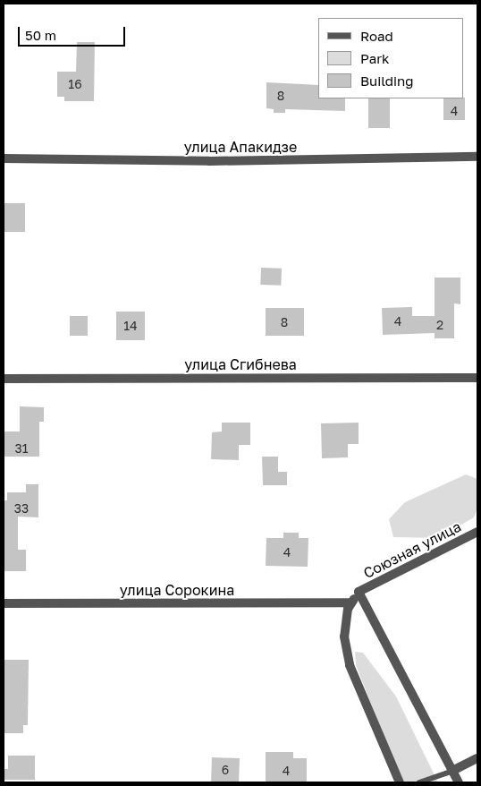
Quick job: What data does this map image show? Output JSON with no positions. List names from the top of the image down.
{
  "streets": {
    "street": [
      "улица Апакидзе",
      "улица Сгибнева",
      "Союзная улица",
      "улица Сорокина"
    ]
  },
  "house_numbers": [
    "16",
    "8",
    "4",
    "4",
    "8",
    "2",
    "14",
    "31",
    "33",
    "4",
    "6",
    "4"
  ],
  "legend": ["Road", "Park", "Building"],
  "scale_bar": "50 m"
}
